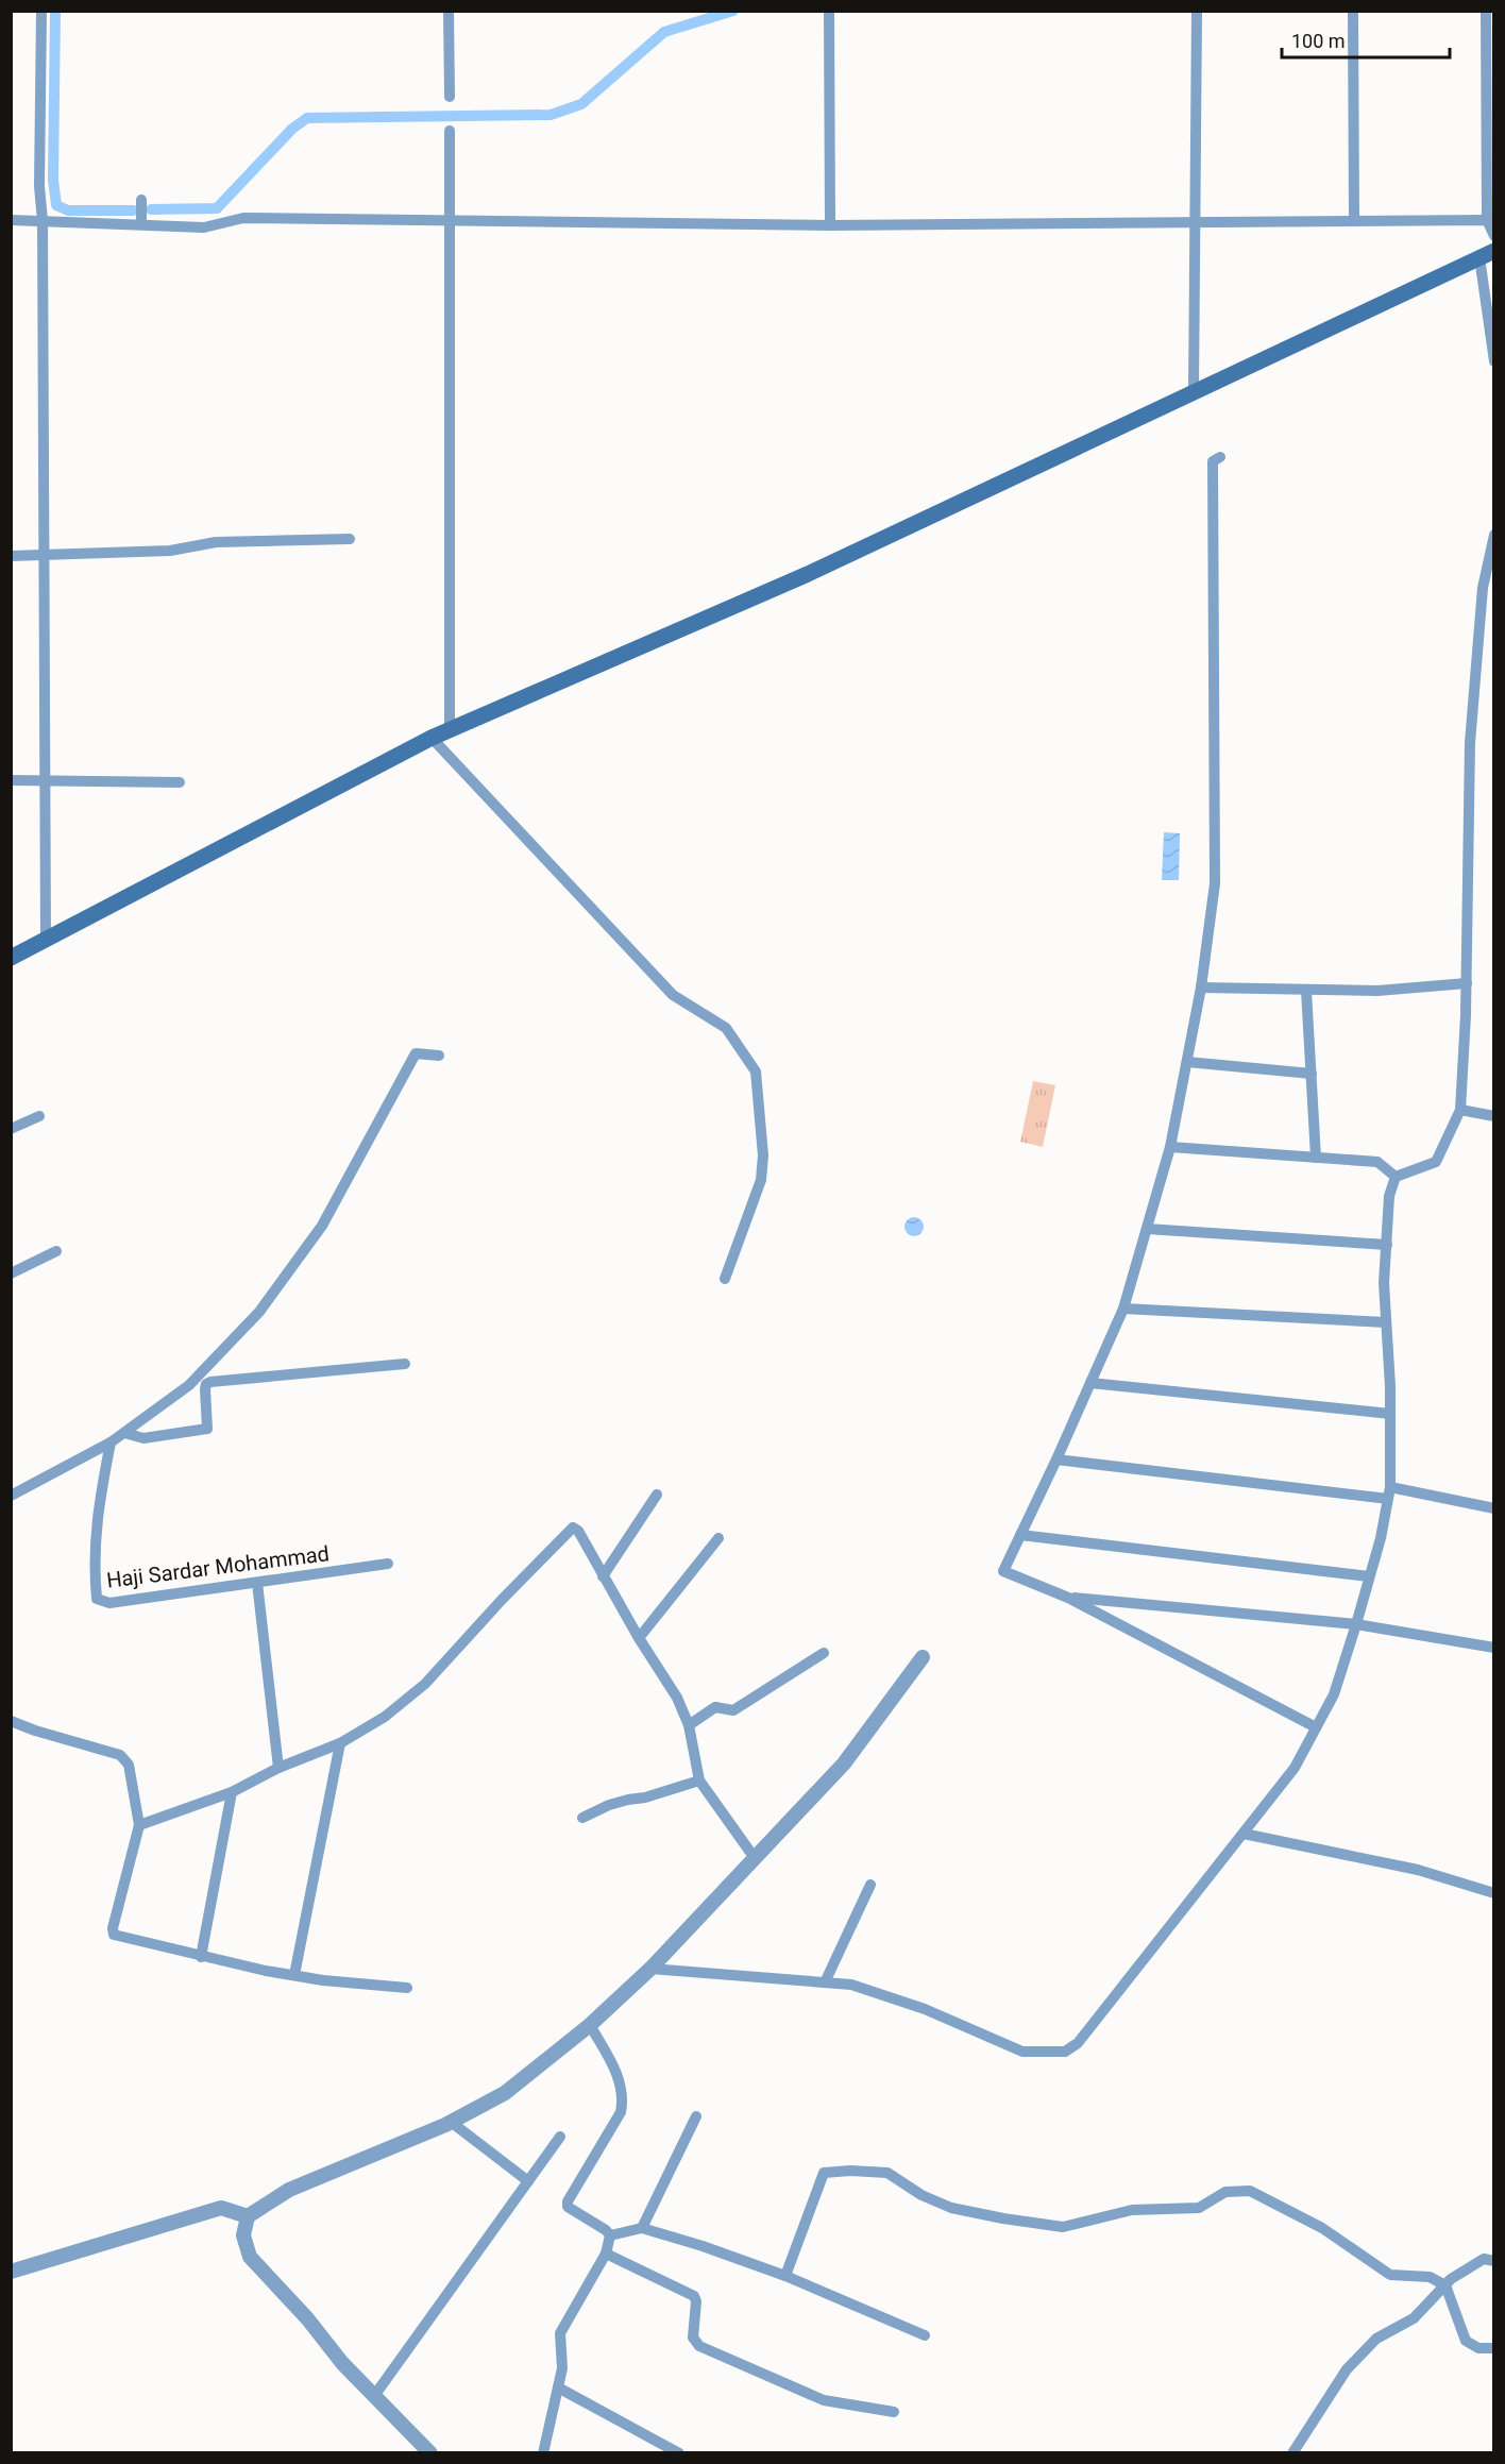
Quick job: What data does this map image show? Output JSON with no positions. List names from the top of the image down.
{
  "streets": {
    "street": ["Haji Sardar Mohammad"]
  },
  "scale_bar": "100 m"
}
